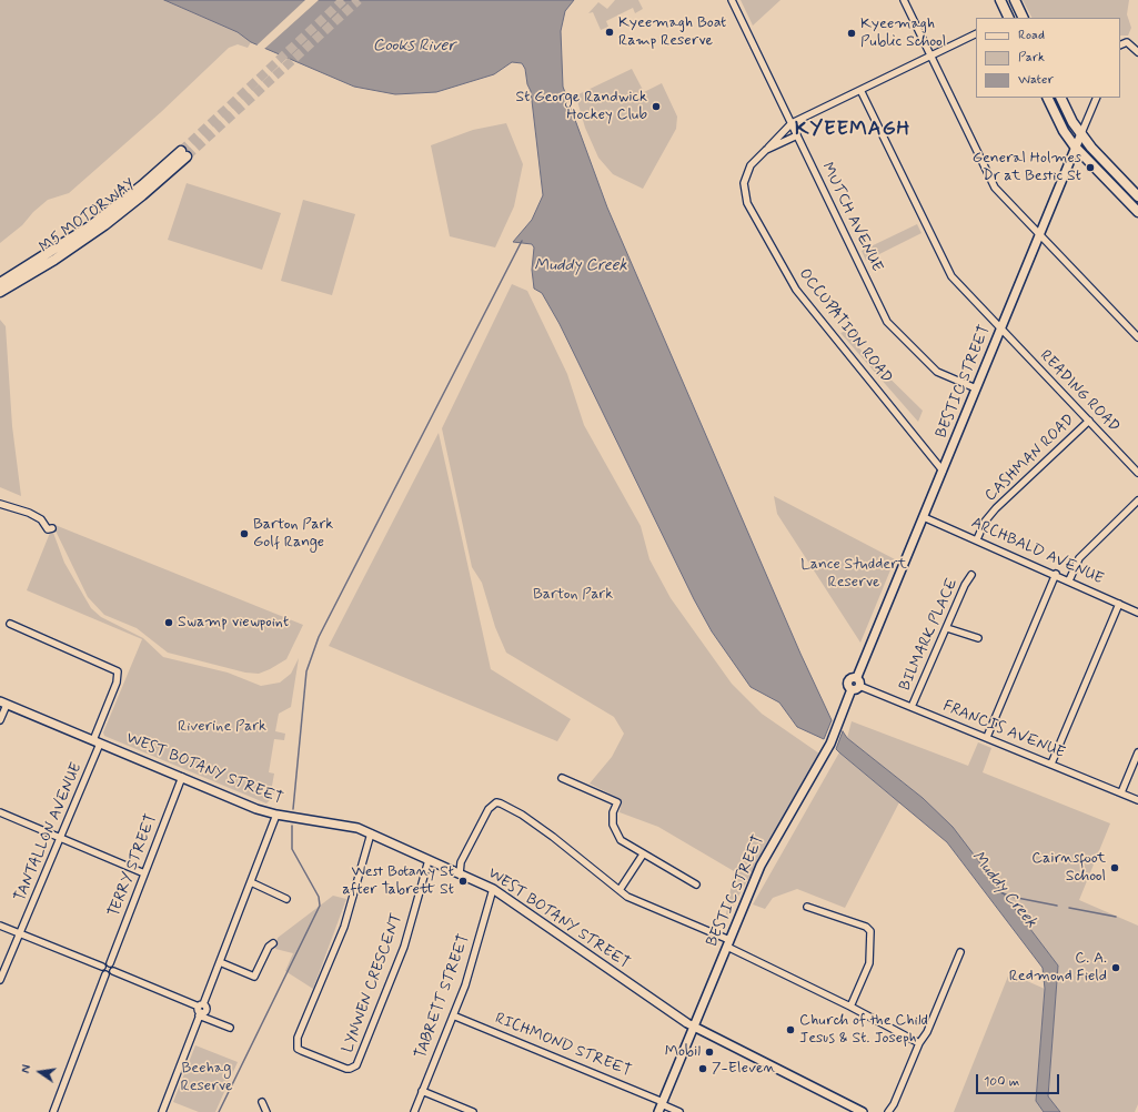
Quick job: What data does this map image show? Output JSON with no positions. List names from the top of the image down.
{
  "streets": {
    "highway": ["M5 MOTORWAY"],
    "main road": ["BESTIC STREET", "WEST BOTANY STREET"],
    "street": [
      "MUTCH AVENUE",
      "OCCUPATION ROAD",
      "READING ROAD",
      "CASHMAN ROAD",
      "ARCHBALD AVENUE",
      "BILMARK PLACE",
      "FRANCIS AVENUE",
      "TANTALLON AVENUE",
      "TERRY STREET",
      "LYNWEN CRESCENT",
      "TABRETT STREET",
      "RICHMOND STREET"
    ]
  },
  "crossings": [
    ["MUTCH AVENUE", "OCCUPATION ROAD"],
    ["MUTCH AVENUE", "BESTIC STREET"],
    ["OCCUPATION ROAD", "BESTIC STREET"],
    ["BESTIC STREET", "READING ROAD"],
    ["BESTIC STREET", "ARCHBALD AVENUE"],
    ["BESTIC STREET", "FRANCIS AVENUE"],
    ["BESTIC STREET", "WEST BOTANY STREET"],
    ["BESTIC STREET", "RICHMOND STREET"],
    ["READING ROAD", "CASHMAN ROAD"],
    ["CASHMAN ROAD", "ARCHBALD AVENUE"],
    ["BILMARK PLACE", "FRANCIS AVENUE"],
    ["WEST BOTANY STREET", "TANTALLON AVENUE"],
    ["WEST BOTANY STREET", "TERRY STREET"],
    ["WEST BOTANY STREET", "LYNWEN CRESCENT"],
    ["WEST BOTANY STREET", "TABRETT STREET"],
    ["TABRETT STREET", "RICHMOND STREET"]
  ],
  "districts": ["KYEEMAGH"],
  "water": ["Cooks River", "Muddy Creek"],
  "parks": [
    "Lance Studdert Reserve",
    "Barton Park",
    "Riverine Park",
    "Beehag Reserve"
  ],
  "places": [
    "Kyeemagh Boat Ramp Reserve",
    "Kyeemagh Public School",
    "St George Randwick Hockey Club",
    "General Holmes Dr at Bestic St",
    "Barton Park Golf Range",
    "Swamp viewpoint",
    "Cairnsfoot School",
    "West Botany St after Tabrett St",
    "C. A. Redmond Field",
    "Church of the Child Jesus & St. Joseph",
    "Mobil",
    "7-Eleven"
  ],
  "legend": ["Road", "Park", "Water"],
  "scale_bar": "100 m",
  "north": "left"
}
